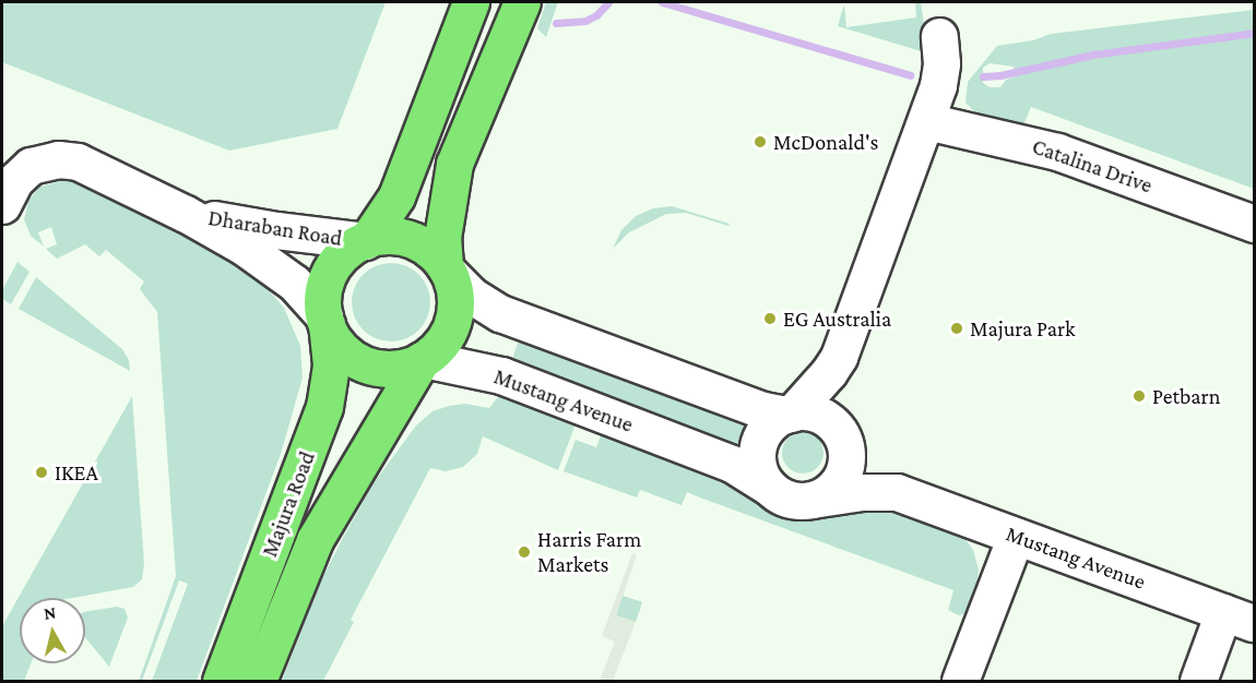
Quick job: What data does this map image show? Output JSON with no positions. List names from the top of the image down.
{
  "streets": {
    "main road": ["Majura Road"],
    "street": ["Catalina Drive", "Dharaban Road", "Mustang Avenue"]
  },
  "crossings": [
    ["Dharaban Road", "Mustang Avenue"],
    ["Dharaban Road", "Majura Road"],
    ["Mustang Avenue", "Majura Road"]
  ],
  "places": [
    "McDonald's",
    "EG Australia",
    "Majura Park",
    "Petbarn",
    "IKEA",
    "Harris Farm Markets"
  ],
  "north": "top"
}
